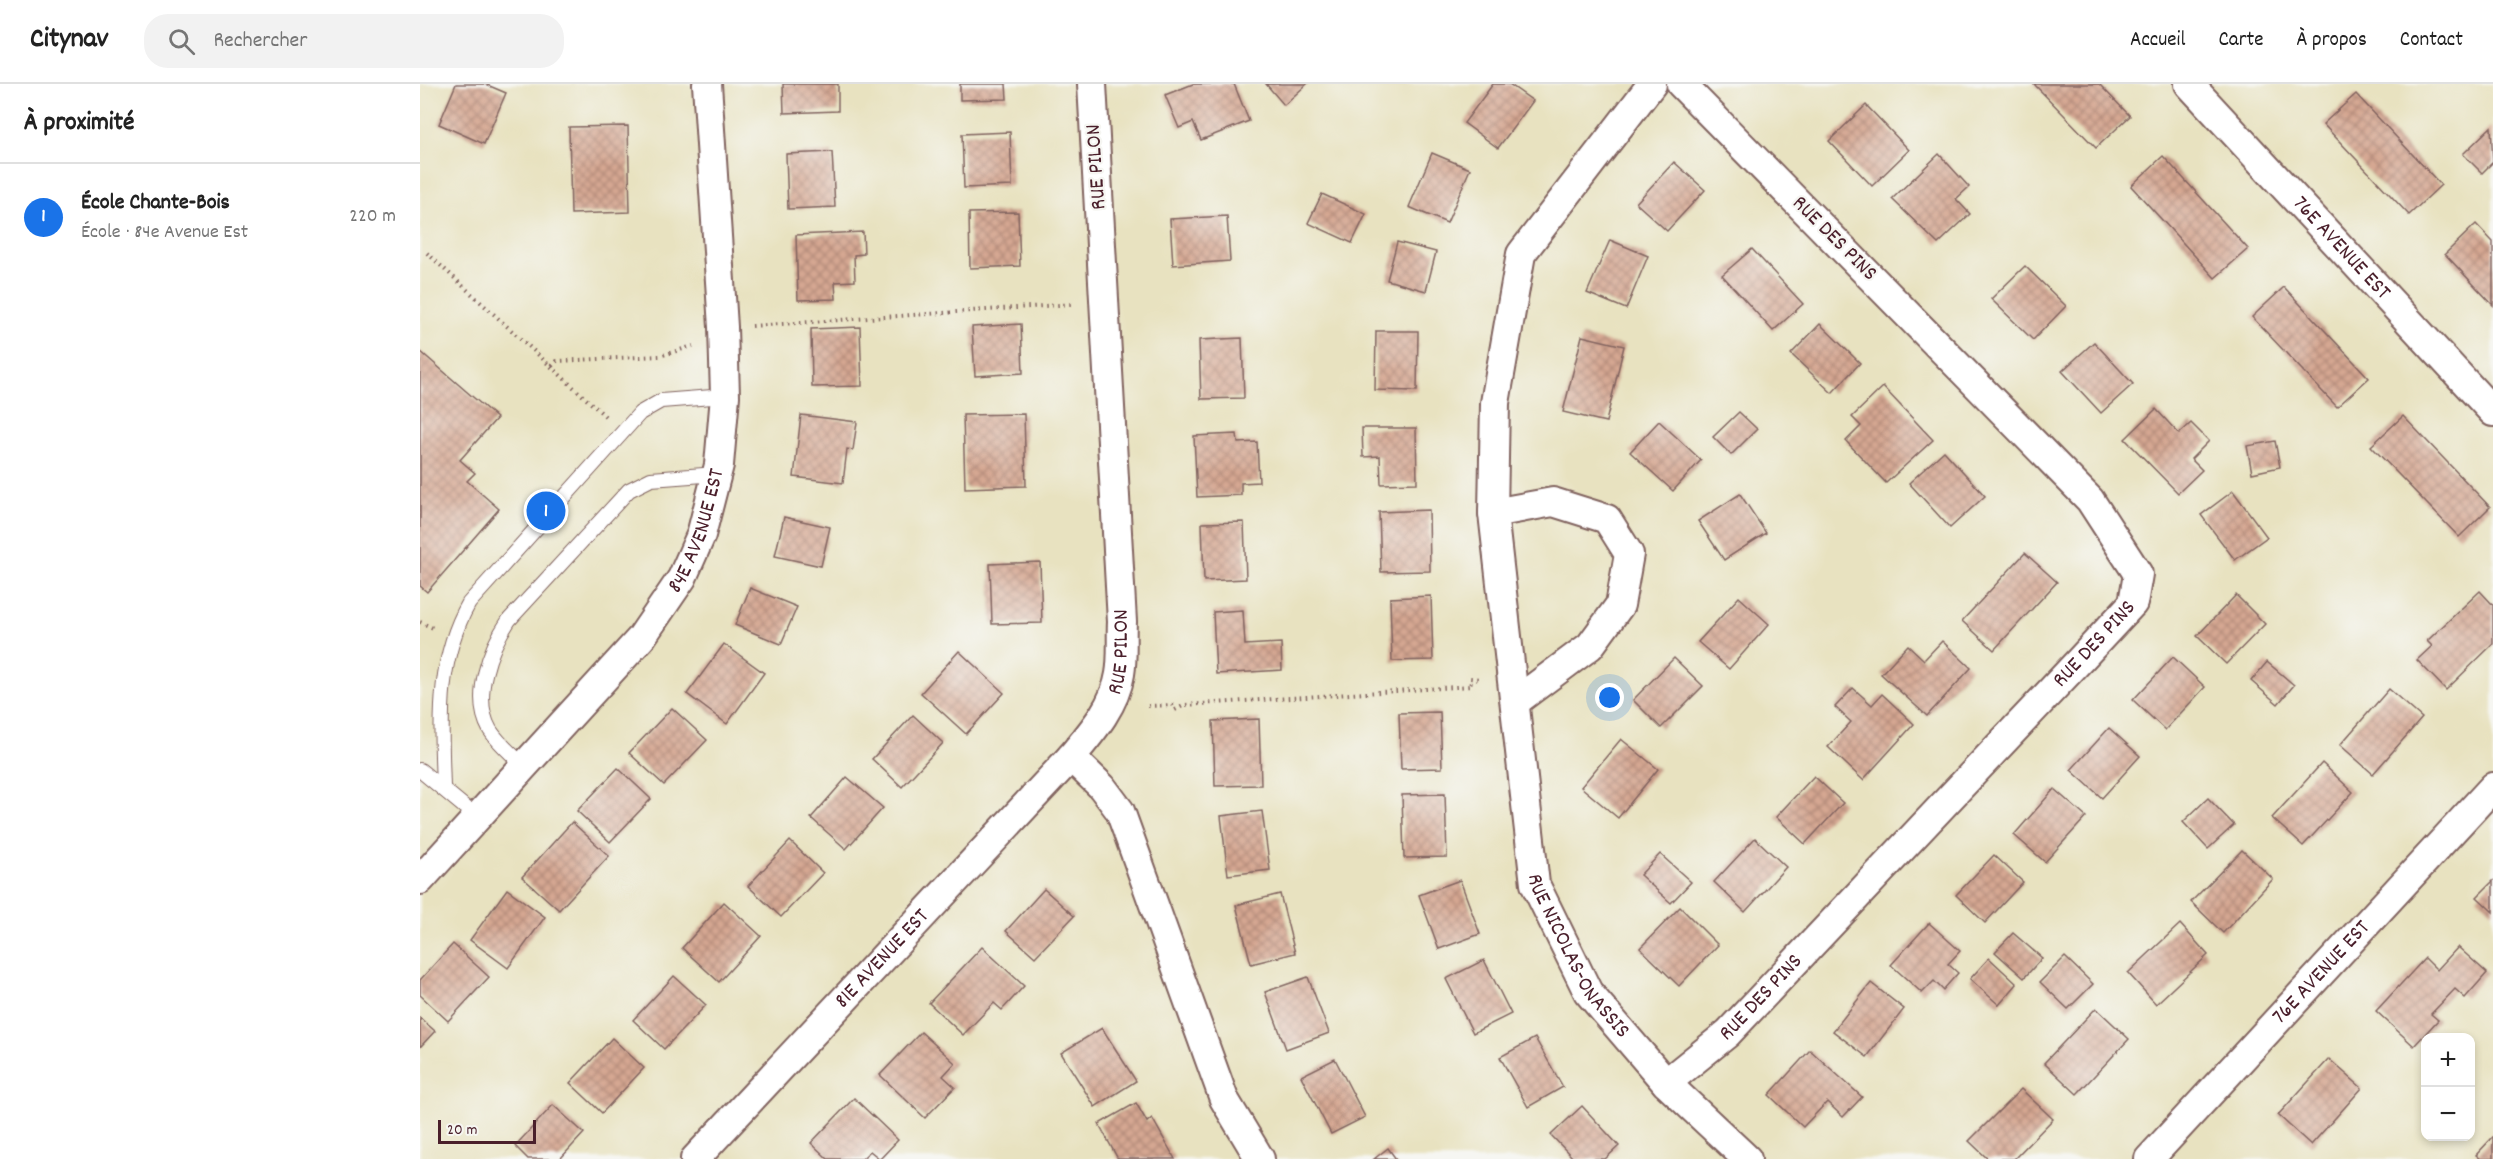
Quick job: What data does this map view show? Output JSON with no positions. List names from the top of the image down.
{
  "streets": {
    "street": [
      "RUE PILON",
      "RUE DES PINS",
      "76E AVENUE EST",
      "84E AVENUE EST",
      "RUE NICOLAS-ONASSIS",
      "81E AVENUE EST"
    ]
  },
  "crossings": [
    ["RUE PILON", "81E AVENUE EST"],
    ["RUE DES PINS", "RUE NICOLAS-ONASSIS"]
  ],
  "scale_bar": "20 m",
  "page": {
    "header": "Citynav",
    "search": "Rechercher",
    "nav": [
      "Accueil",
      "Carte",
      "À propos",
      "Contact"
    ],
    "heading": "À proximité",
    "list": [
      {
        "mark": "1",
        "name": "École Chante-Bois",
        "note": "École · 84e Avenue Est",
        "value": "220 m"
      }
    ],
    "pins": "1",
    "map_buttons": ["+", "−"],
    "scale": "20 m"
  }
}
